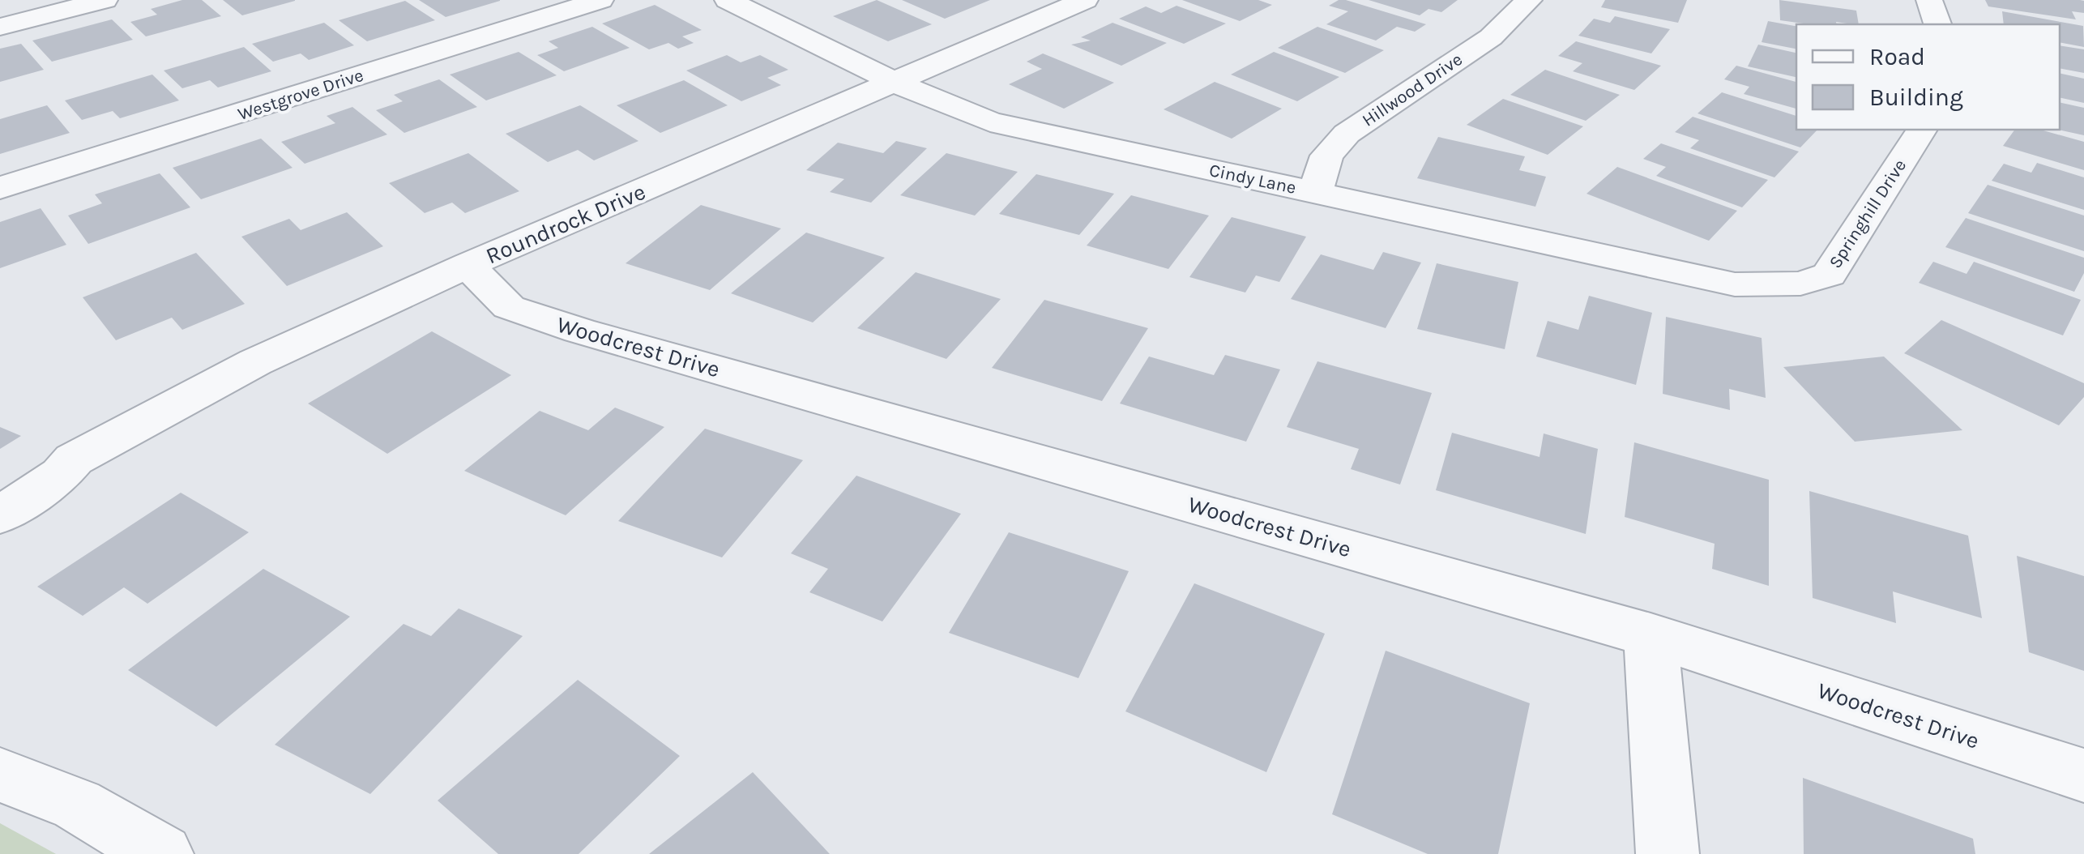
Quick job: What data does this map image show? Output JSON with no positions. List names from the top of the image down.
{
  "streets": {
    "street": [
      "Hillwood Drive",
      "Westgrove Drive",
      "Cindy Lane",
      "Springhill Drive",
      "Roundrock Drive",
      "Woodcrest Drive"
    ]
  },
  "crossings": [
    ["Hillwood Drive", "Cindy Lane"],
    ["Cindy Lane", "Springhill Drive"],
    ["Cindy Lane", "Roundrock Drive"],
    ["Roundrock Drive", "Woodcrest Drive"]
  ],
  "legend": ["Road", "Building"]
}
